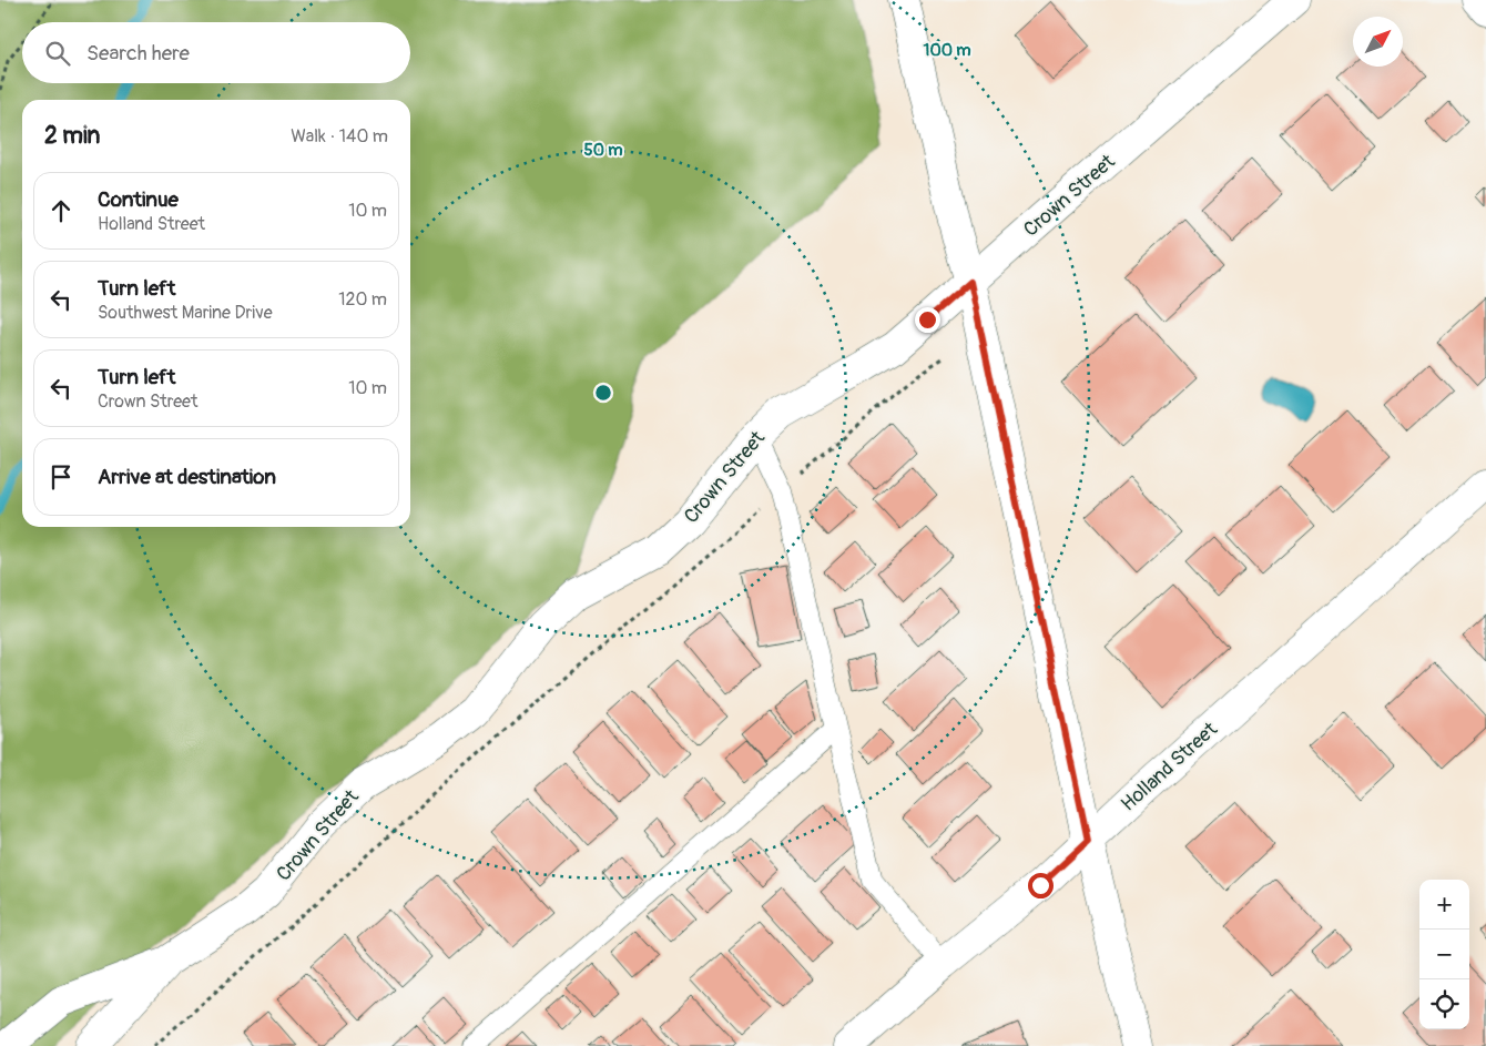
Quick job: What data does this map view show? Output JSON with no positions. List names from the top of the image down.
{
  "streets": {
    "street": ["Crown Street", "Holland Street"]
  },
  "north": "top right",
  "page": {
    "search": "Search here",
    "heading": ["2 min", "Walk · 140 m"],
    "list": [
      ["Continue", "Holland Street", "10 m"],
      ["Turn left", "Southwest Marine Drive", "120 m"],
      ["Turn left", "Crown Street", "10 m"],
      "Arrive at destination"
    ],
    "map_buttons": ["+", "−"]
  },
  "rings": ["100 m", "50 m"]
}
